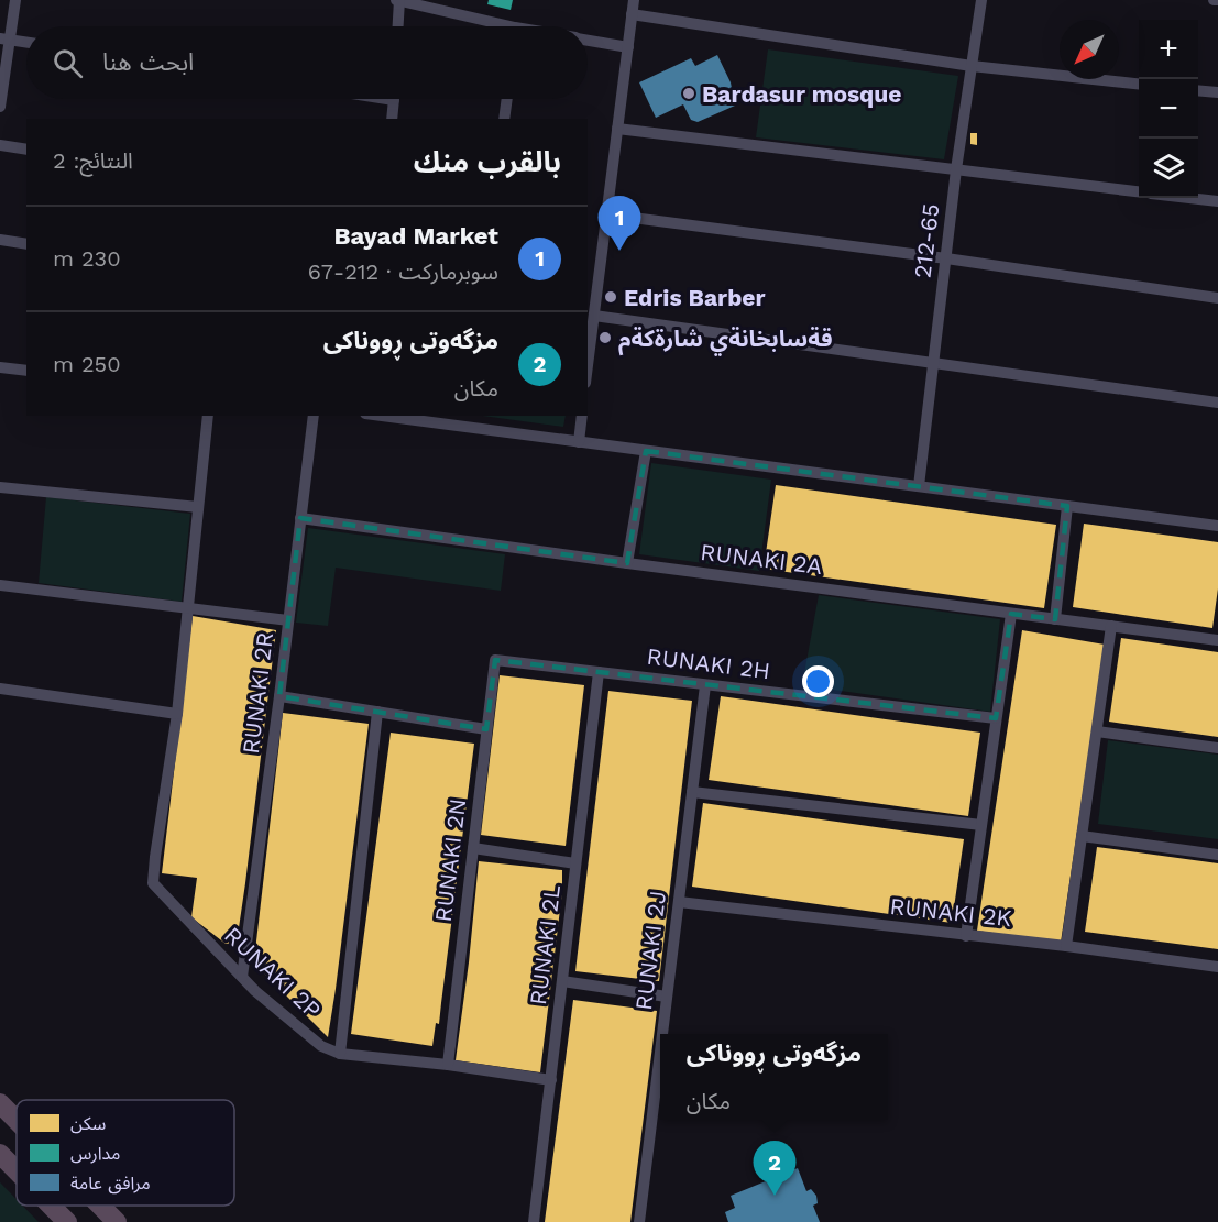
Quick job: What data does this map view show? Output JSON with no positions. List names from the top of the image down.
{
  "streets": {
    "street": [
      "212-65",
      "RUNAKI 2A",
      "RUNAKI 2H",
      "RUNAKI 2R",
      "RUNAKI 2N",
      "RUNAKI 2K",
      "RUNAKI 2L",
      "RUNAKI 2J",
      "RUNAKI 2P"
    ]
  },
  "crossings": [
    ["RUNAKI 2A", "RUNAKI 2R"],
    ["RUNAKI 2H", "RUNAKI 2N"],
    ["RUNAKI 2H", "RUNAKI 2L"],
    ["RUNAKI 2H", "RUNAKI 2J"],
    ["RUNAKI 2R", "RUNAKI 2P"],
    ["RUNAKI 2N", "RUNAKI 2P"],
    ["RUNAKI 2K", "RUNAKI 2J"],
    ["RUNAKI 2L", "RUNAKI 2P"]
  ],
  "places": ["Bardasur mosque", "Edris Barber", "قةسابخانةي شارةكةم"],
  "legend": ["سكن", "مدارس", "مرافق عامة"],
  "north": "bottom left",
  "page": {
    "map_buttons": ["+", "−"],
    "search": "ابحث هنا",
    "heading": ["بالقرب منك", "النتائج: 2"],
    "pins": ["1", "2"],
    "list": [
      {
        "mark": "1",
        "name": "Bayad Market",
        "note": "سوبرماركت · 212-67",
        "value": "230 m"
      },
      {
        "mark": "2",
        "name": "مزگەوتی ڕووناکی",
        "note": "مكان",
        "value": "250 m"
      }
    ],
    "popup": ["مزگەوتی ڕووناکی", "مكان"]
  }
}
